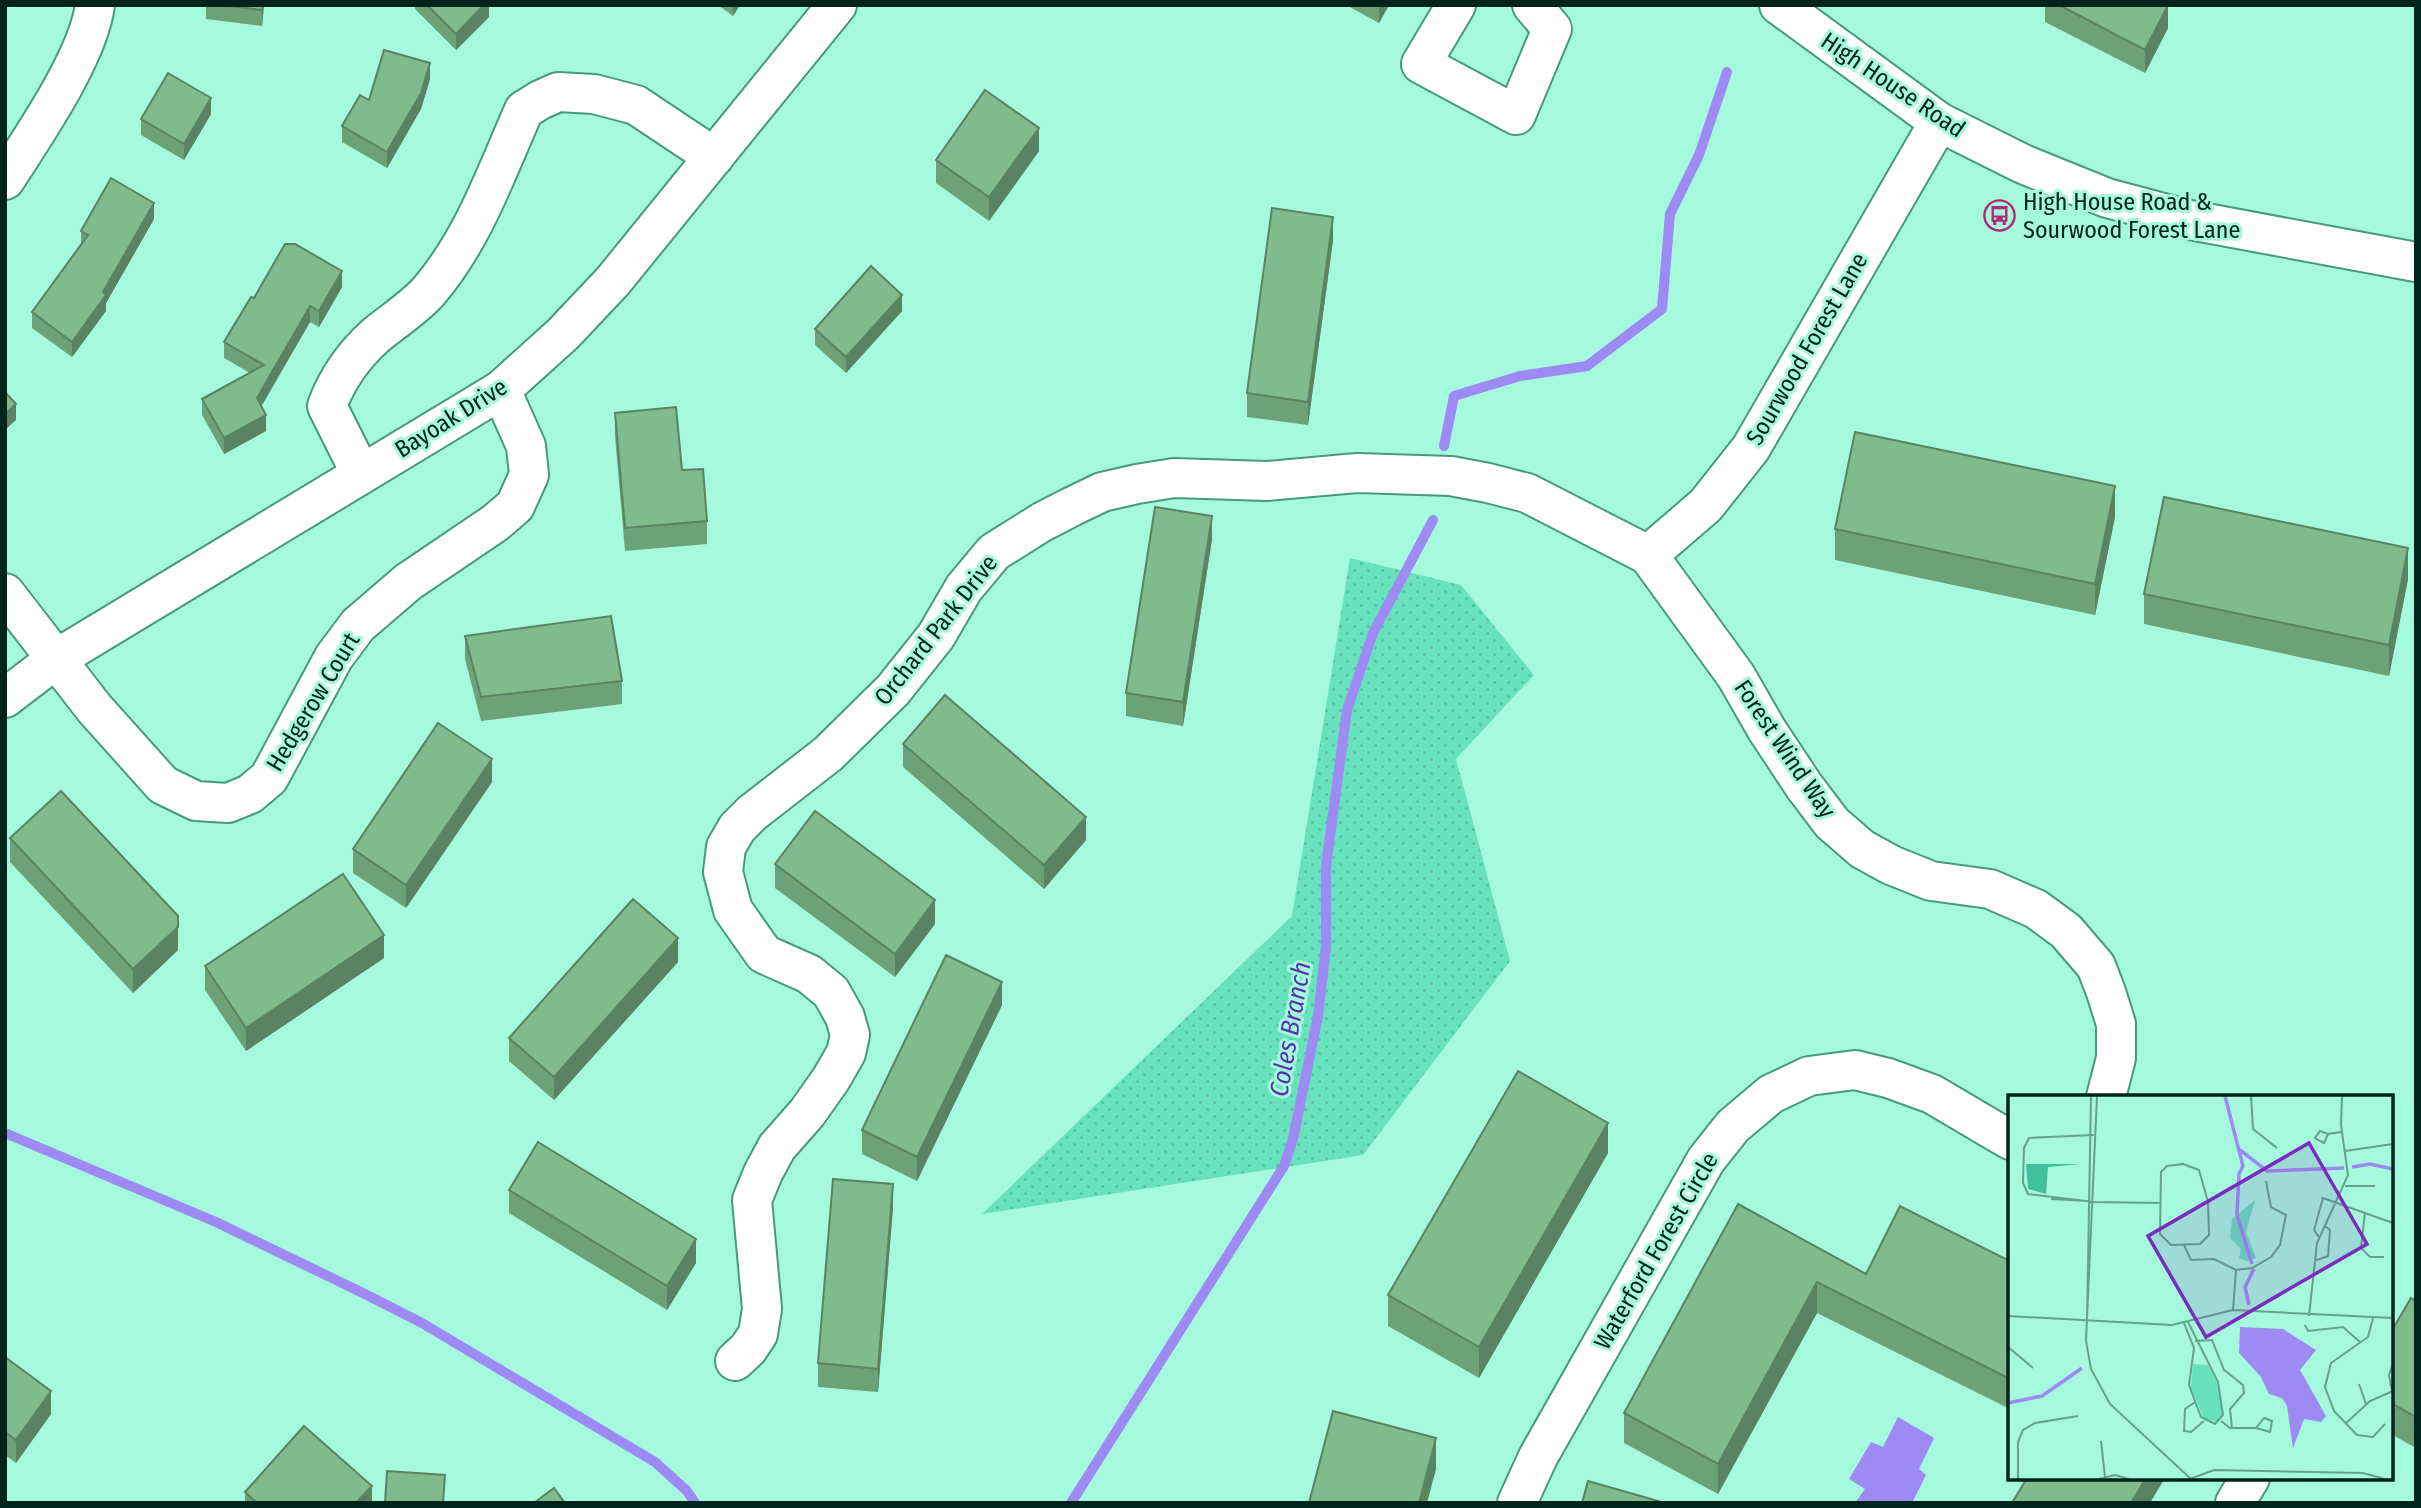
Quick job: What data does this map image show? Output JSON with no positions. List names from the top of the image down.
{
  "streets": {
    "street": [
      "High House Road",
      "Sourwood Forest Lane",
      "Bayoak Drive",
      "Orchard Park Drive",
      "Hedgerow Court",
      "Forest Wind Way",
      "Waterford Forest Circle"
    ]
  },
  "crossings": [
    ["High House Road", "Sourwood Forest Lane"],
    ["Sourwood Forest Lane", "Orchard Park Drive"],
    ["Sourwood Forest Lane", "Forest Wind Way"],
    ["Bayoak Drive", "Hedgerow Court"],
    ["Orchard Park Drive", "Forest Wind Way"]
  ],
  "water": ["Coles Branch"],
  "places": {
    "bus stop": ["High House Road & Sourwood Forest Lane"]
  }
}
